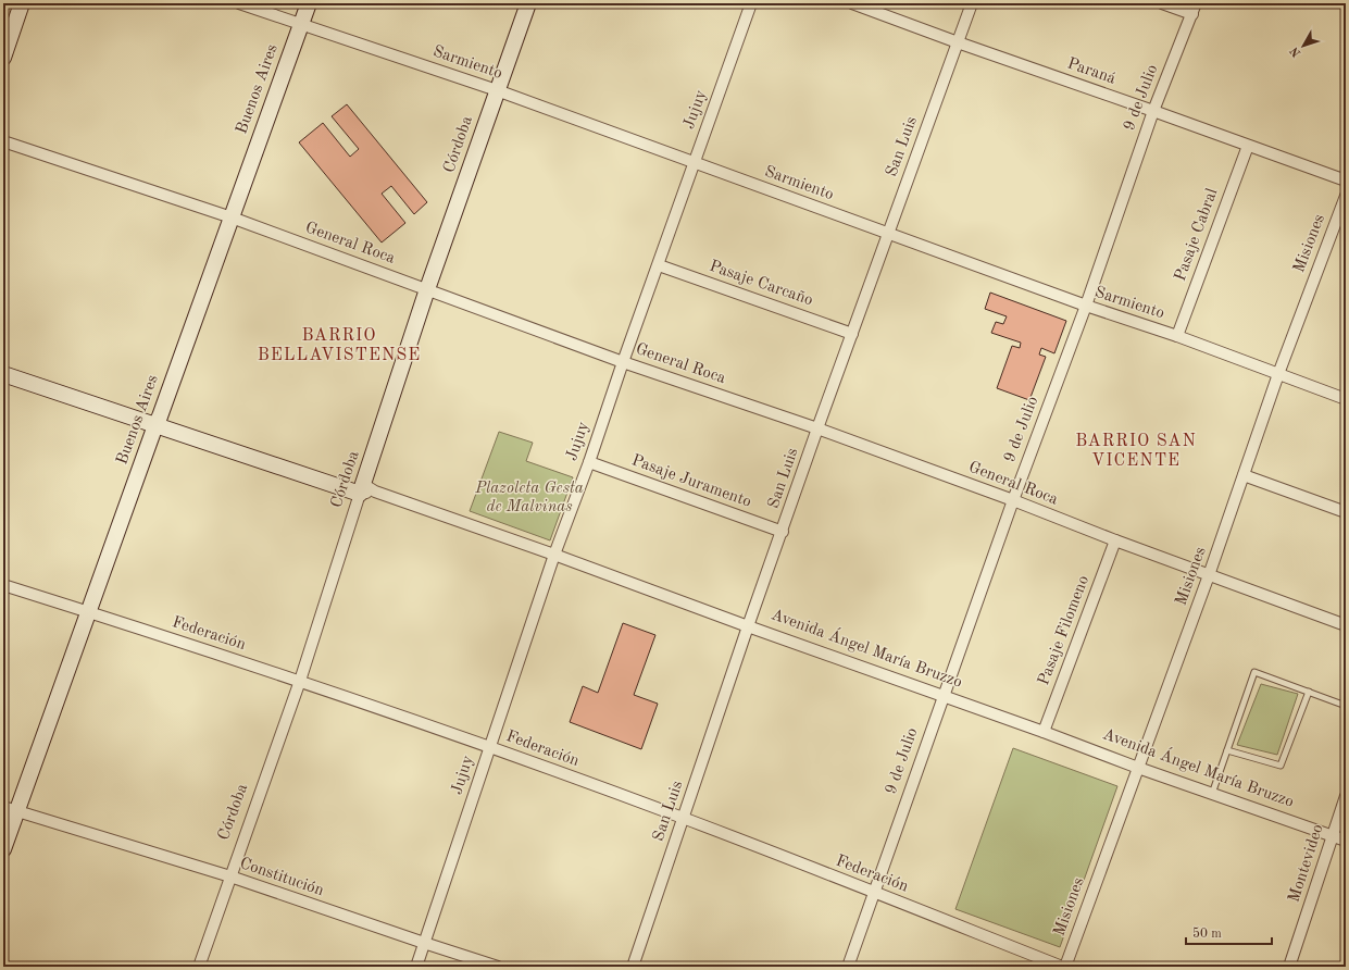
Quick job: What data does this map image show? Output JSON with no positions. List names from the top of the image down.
{
  "streets": {
    "street": [
      "Sarmiento",
      "Paraná",
      "Buenos Aires",
      "9 de Julio",
      "Jujuy",
      "Córdoba",
      "San Luis",
      "Pasaje Cabral",
      "General Roca",
      "Misiones",
      "Pasaje Carcaño",
      "Pasaje Juramento",
      "Pasaje Filomeno",
      "Federación",
      "Avenida Ángel María Bruzzo",
      "Montevideo",
      "Constitución"
    ]
  },
  "crossings": [
    ["Sarmiento", "Buenos Aires"],
    ["Sarmiento", "9 de Julio"],
    ["Sarmiento", "Jujuy"],
    ["Sarmiento", "Córdoba"],
    ["Sarmiento", "San Luis"],
    ["Sarmiento", "Pasaje Cabral"],
    ["Sarmiento", "Misiones"],
    ["Paraná", "9 de Julio"],
    ["Paraná", "San Luis"],
    ["Paraná", "Pasaje Cabral"],
    ["Buenos Aires", "General Roca"],
    ["Buenos Aires", "Federación"],
    ["Buenos Aires", "Avenida Ángel María Bruzzo"],
    ["Buenos Aires", "Constitución"],
    ["9 de Julio", "General Roca"],
    ["9 de Julio", "Federación"],
    ["9 de Julio", "Avenida Ángel María Bruzzo"],
    ["Jujuy", "General Roca"],
    ["Jujuy", "Pasaje Carcaño"],
    ["Jujuy", "Pasaje Juramento"],
    ["Jujuy", "Federación"],
    ["Jujuy", "Avenida Ángel María Bruzzo"],
    ["Jujuy", "Constitución"],
    ["Córdoba", "General Roca"],
    ["Córdoba", "Federación"],
    ["Córdoba", "Avenida Ángel María Bruzzo"],
    ["Córdoba", "Constitución"],
    ["San Luis", "General Roca"],
    ["San Luis", "Pasaje Carcaño"],
    ["San Luis", "Pasaje Juramento"],
    ["San Luis", "Federación"],
    ["San Luis", "Avenida Ángel María Bruzzo"],
    ["General Roca", "Misiones"],
    ["General Roca", "Pasaje Filomeno"],
    ["Misiones", "Avenida Ángel María Bruzzo"],
    ["Pasaje Filomeno", "Avenida Ángel María Bruzzo"],
    ["Avenida Ángel María Bruzzo", "Montevideo"]
  ],
  "districts": ["BARRIO BELLAVISTENSE", "BARRIO SAN VICENTE"],
  "parks": ["Plazoleta Gesta de Malvinas"],
  "scale_bar": "50 m",
  "north": "bottom left"
}
